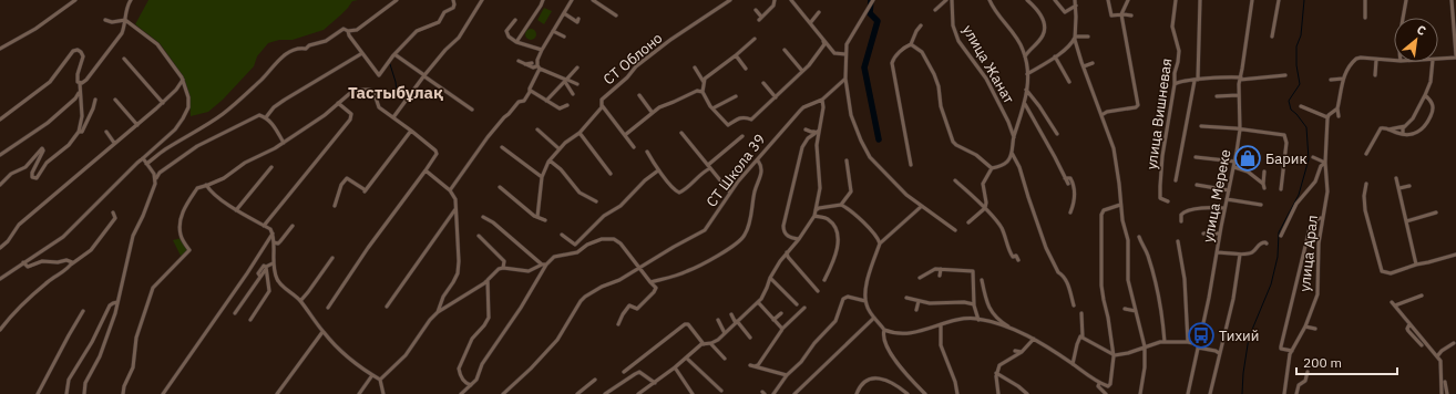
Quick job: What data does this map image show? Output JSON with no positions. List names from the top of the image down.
{
  "streets": {
    "street": [
      "СТ Облоно",
      "улица Жанат",
      "улица Вишневая",
      "СТ Школа 39",
      "улица Мереке",
      "улица Арал"
    ]
  },
  "districts": ["Тастыбұлақ"],
  "places": {
    "shop": ["Барик"],
    "bus stop": ["Тихий"]
  },
  "scale_bar": "200 m",
  "north": "top right"
}
